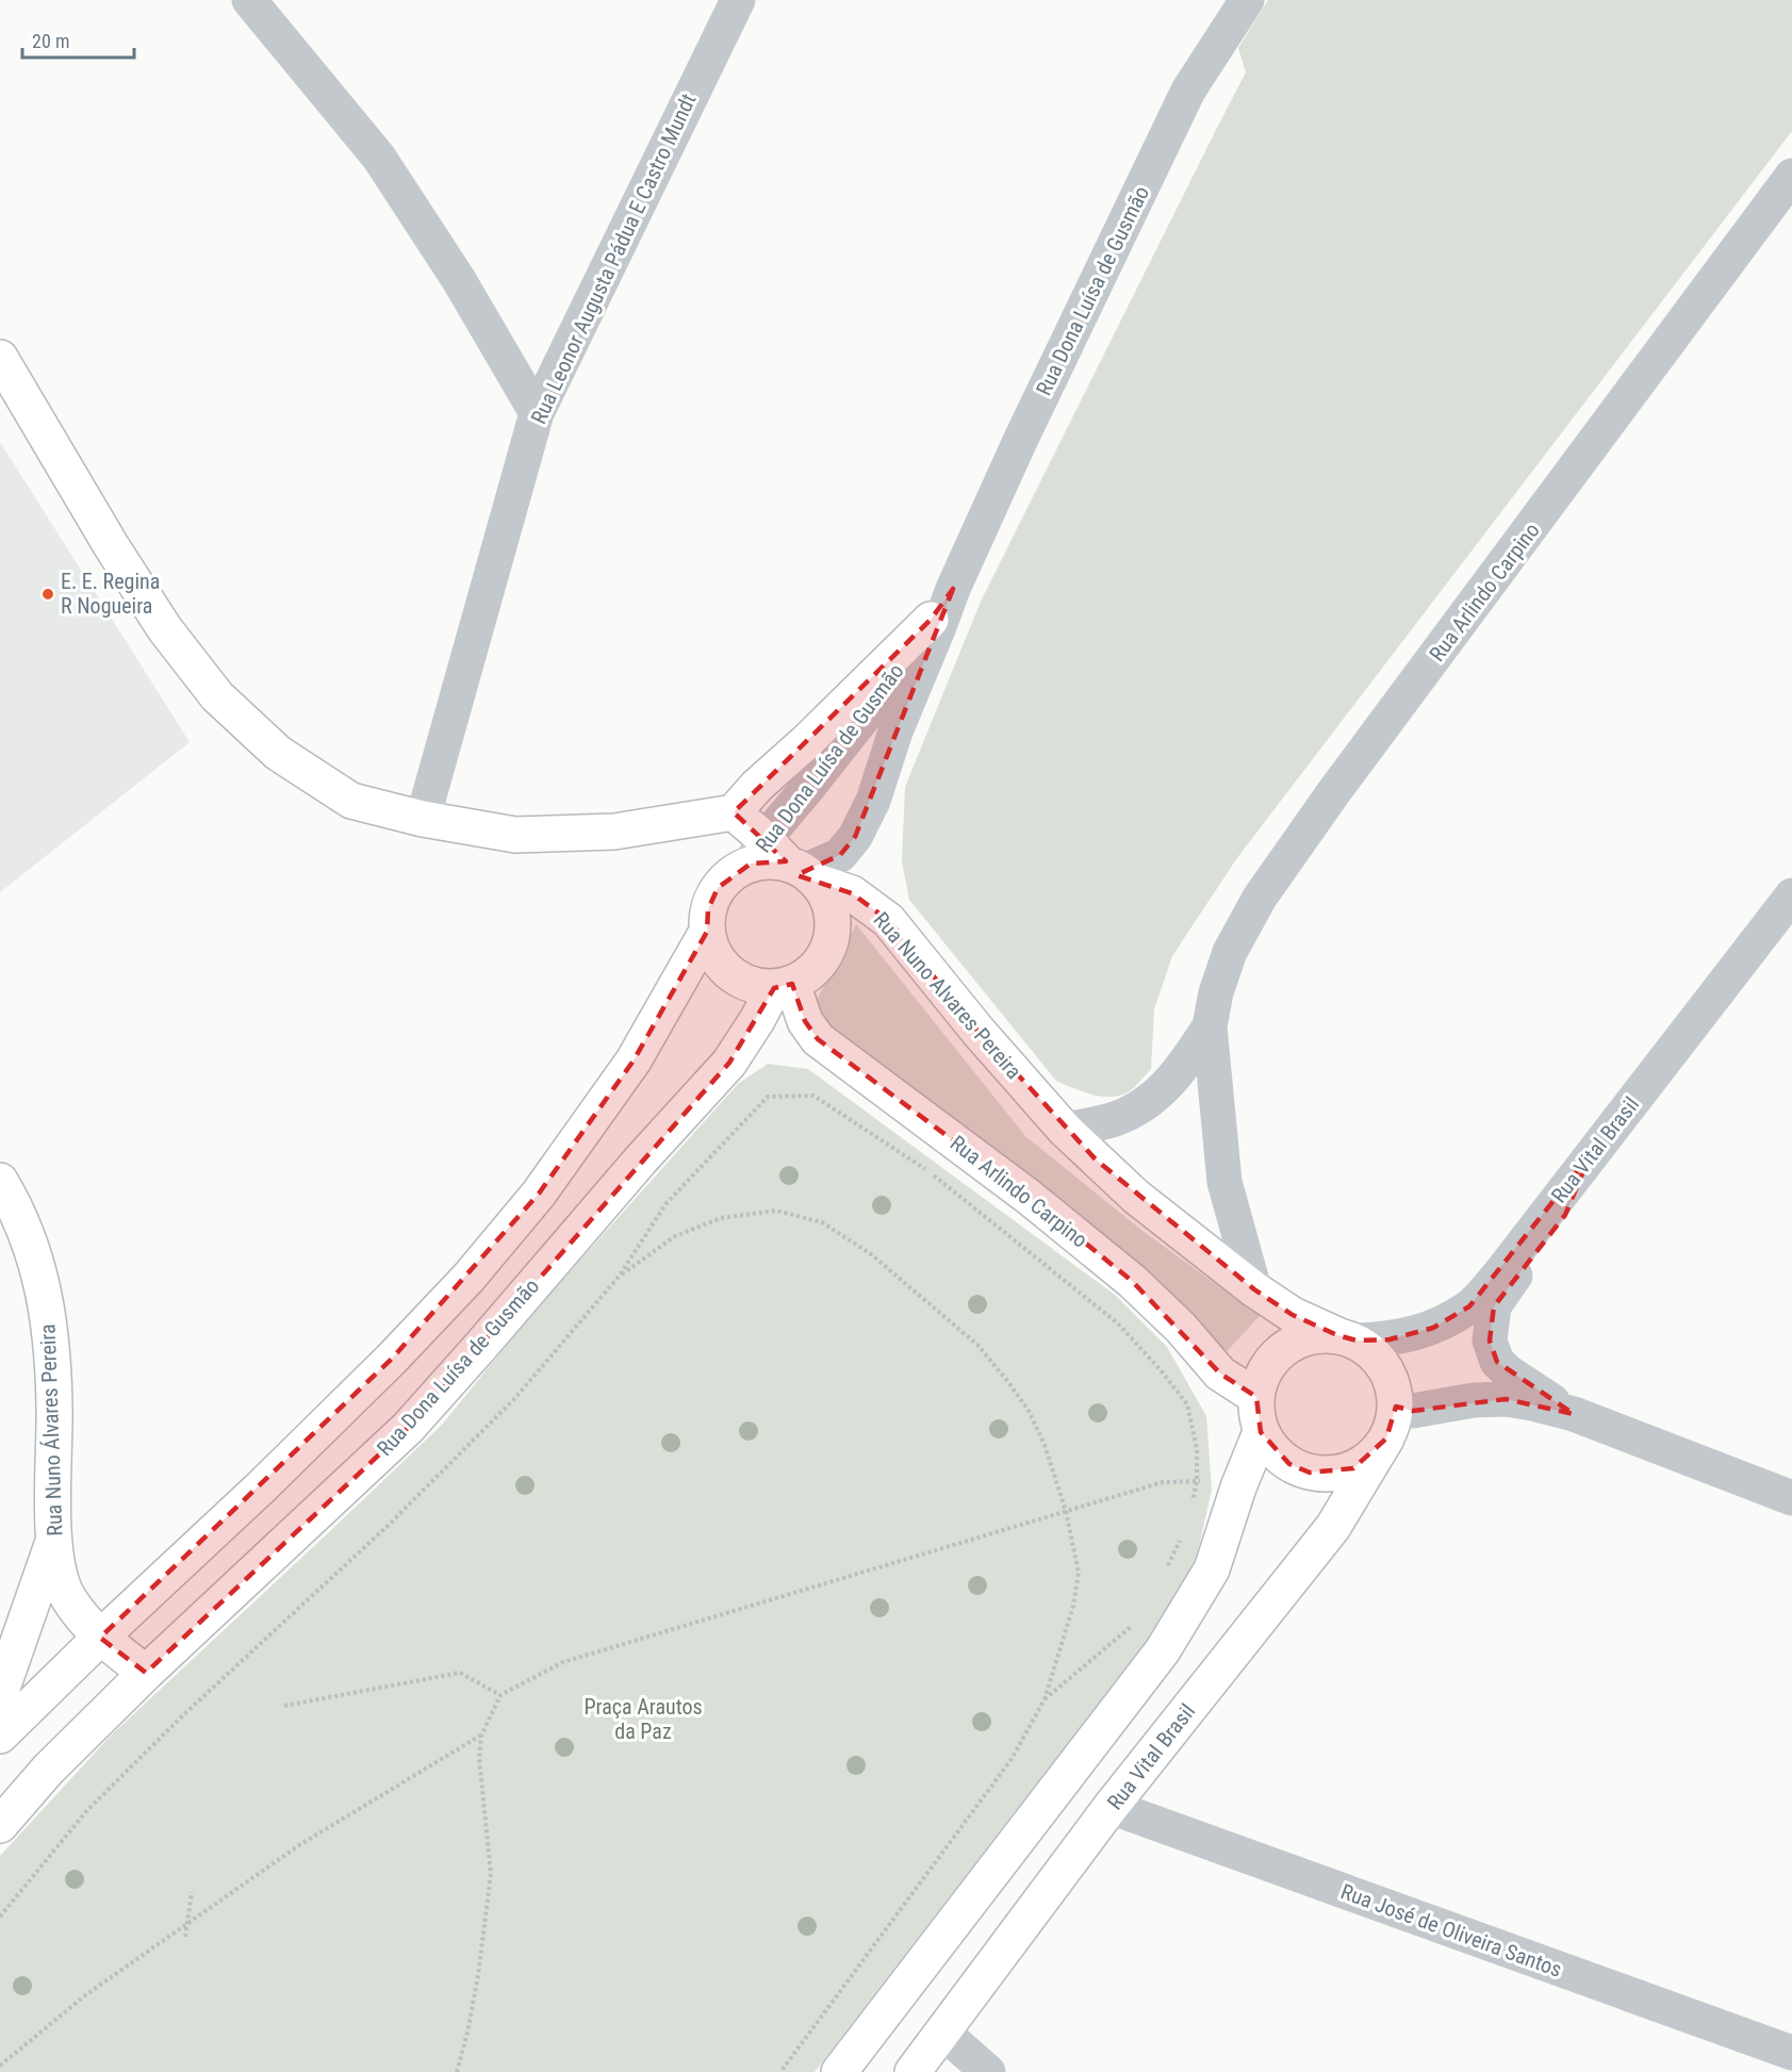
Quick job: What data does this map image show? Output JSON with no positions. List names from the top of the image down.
{
  "streets": {
    "main road": [
      "Rua Dona Luísa de Gusmão",
      "Rua Arlindo Carpino",
      "Rua Nuno Alvares Pereira",
      "Rua Vital Brasil",
      "Rua Nuno Álvares Pereira"
    ],
    "street": ["Rua Leonor Augusta Pádua E Castro Mundt", "Rua José de Oliveira Santos"]
  },
  "crossings": [
    ["Rua Dona Luísa de Gusmão", "Rua Arlindo Carpino"],
    ["Rua Dona Luísa de Gusmão", "Rua Nuno Alvares Pereira"],
    ["Rua Arlindo Carpino", "Rua Nuno Alvares Pereira"],
    ["Rua Arlindo Carpino", "Rua Vital Brasil"],
    ["Rua Vital Brasil", "Rua José de Oliveira Santos"]
  ],
  "parks": ["Praça Arautos da Paz"],
  "places": ["E. E. Regina R Nogueira"],
  "scale_bar": "20 m"
}
